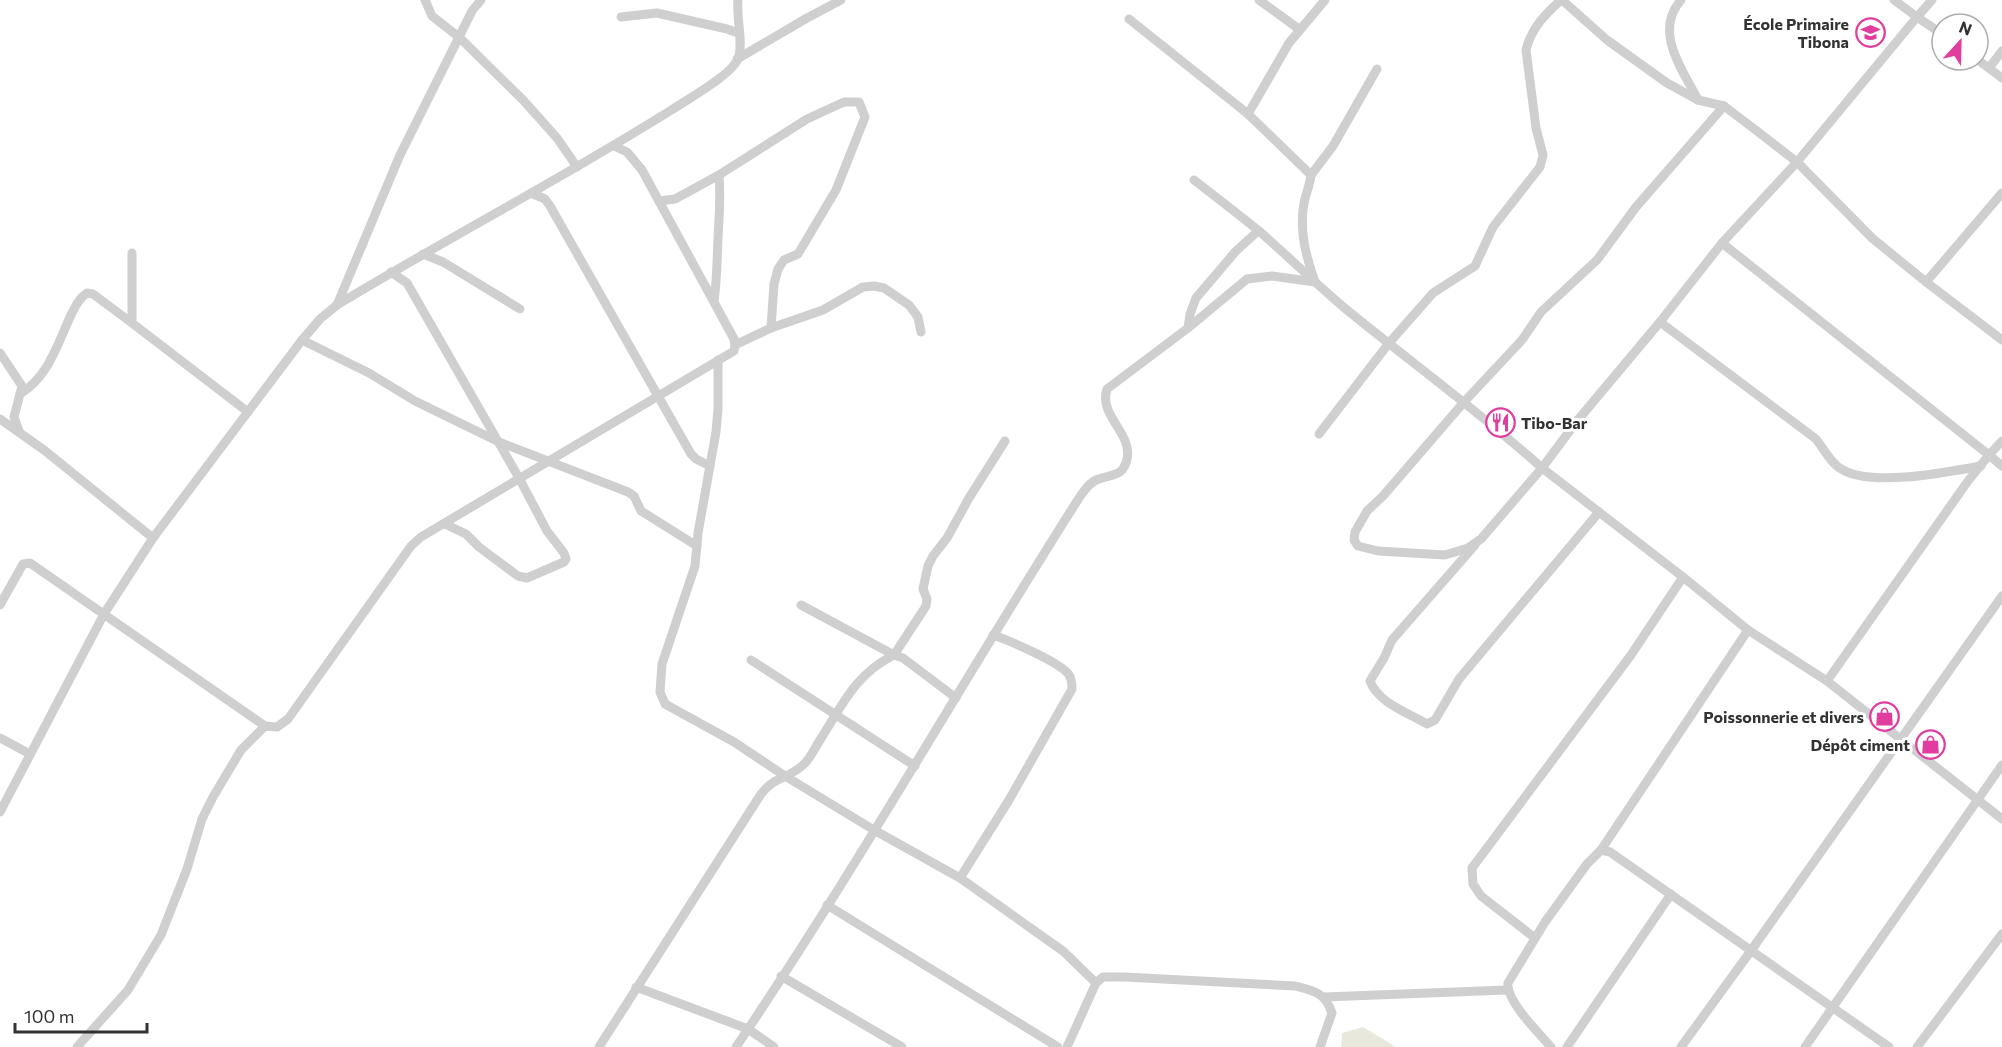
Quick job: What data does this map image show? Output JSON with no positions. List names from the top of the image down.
{
  "places": {
    "school or university": ["École Primaire Tibona"],
    "restaurant": ["Tibo-Bar"],
    "shop": ["Poissonnerie et divers", "Dépôt ciment"]
  },
  "scale_bar": "100 m",
  "north": "top"
}
